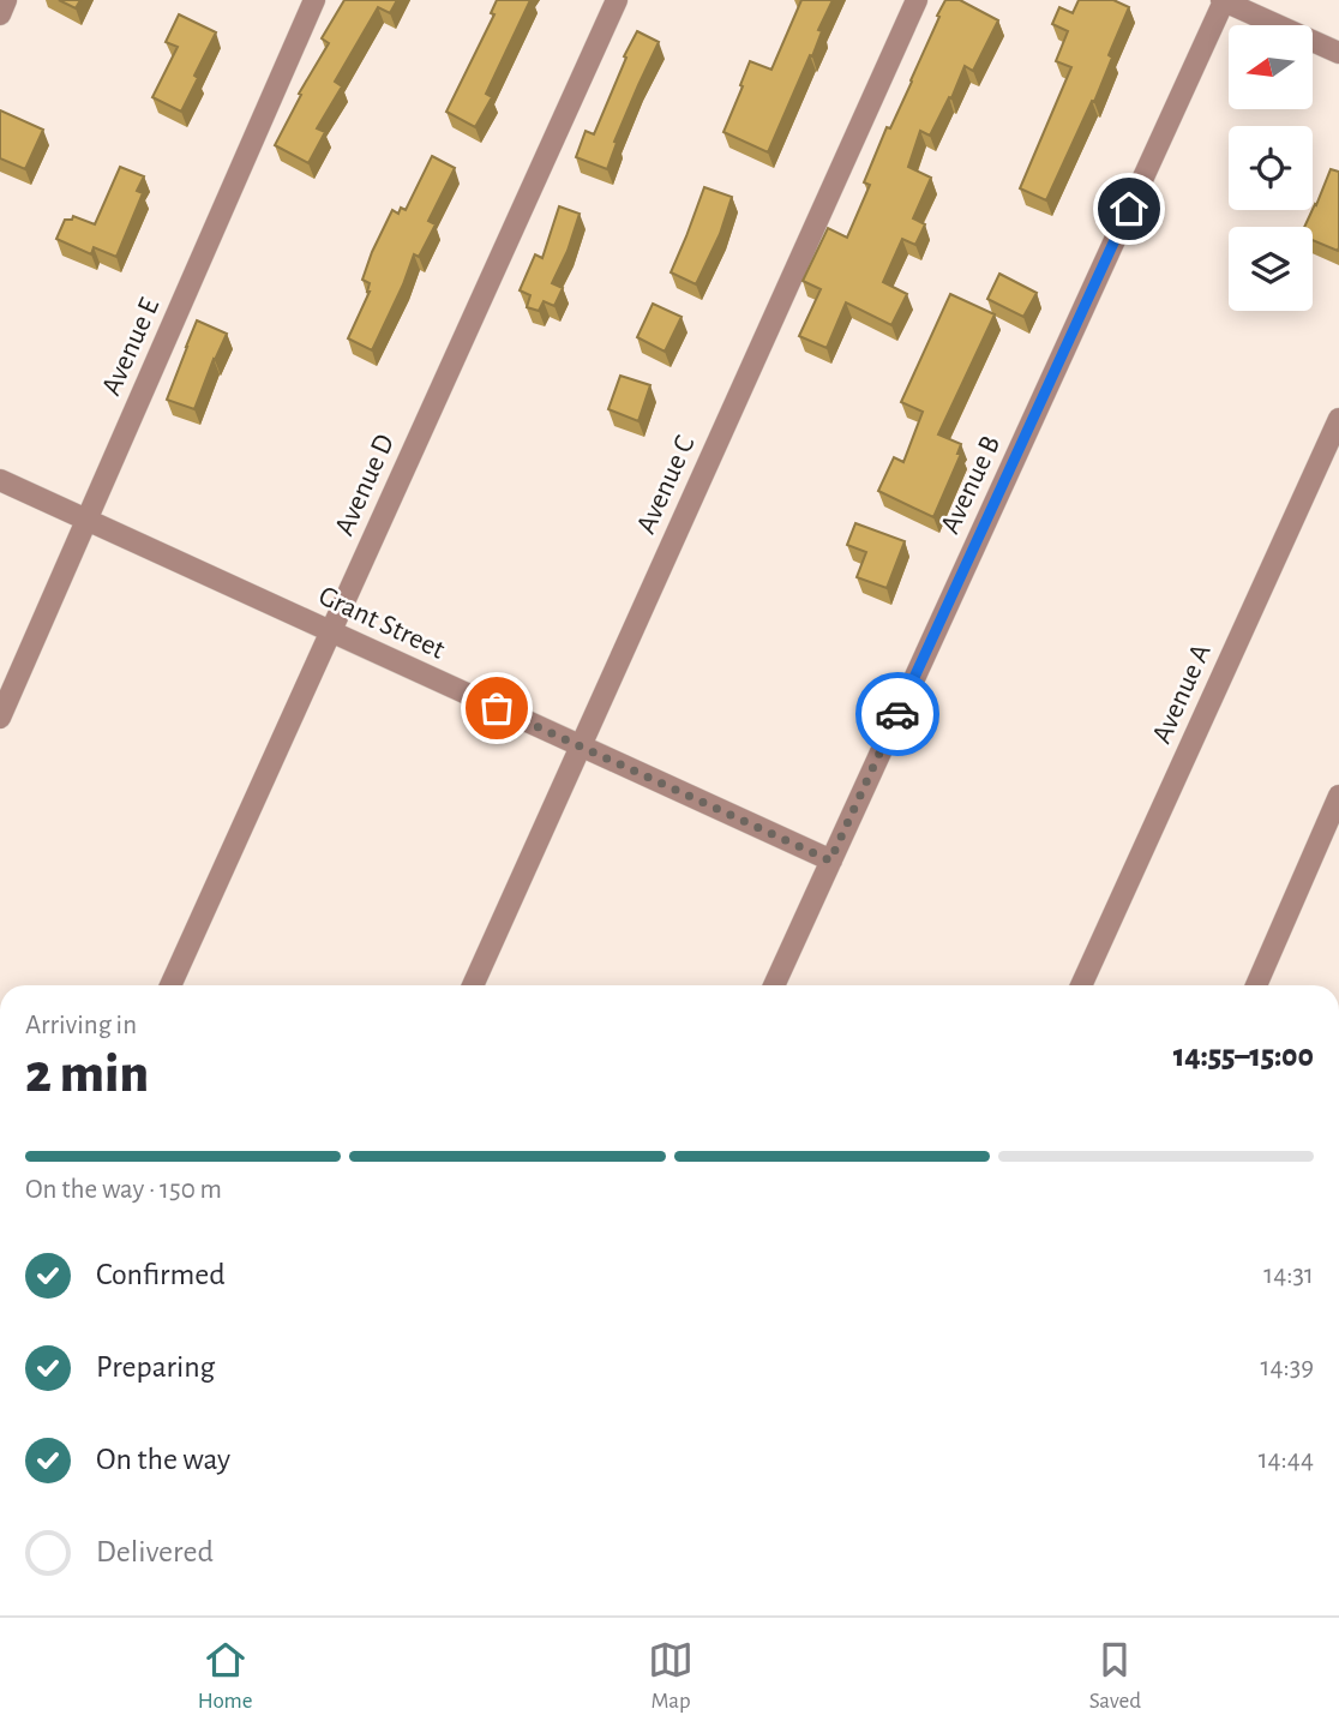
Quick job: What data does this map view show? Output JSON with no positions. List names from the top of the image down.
{
  "streets": {
    "street": [
      "Avenue E",
      "Avenue D",
      "Avenue C",
      "Avenue B",
      "Grant Street",
      "Avenue A"
    ]
  },
  "crossings": [
    ["Avenue E", "Grant Street"],
    ["Avenue D", "Grant Street"],
    ["Avenue C", "Grant Street"],
    ["Avenue B", "Grant Street"]
  ],
  "north": "left",
  "page": {
    "heading": ["2 min", "Arriving in", "14:55–15:00"],
    "bar": "On the way · 150 m",
    "list": [
      ["Confirmed", "14:31"],
      ["Preparing", "14:39"],
      ["On the way", "14:44"],
      "Delivered"
    ],
    "tabs": ["Home", "Map", "Saved"]
  }
}
